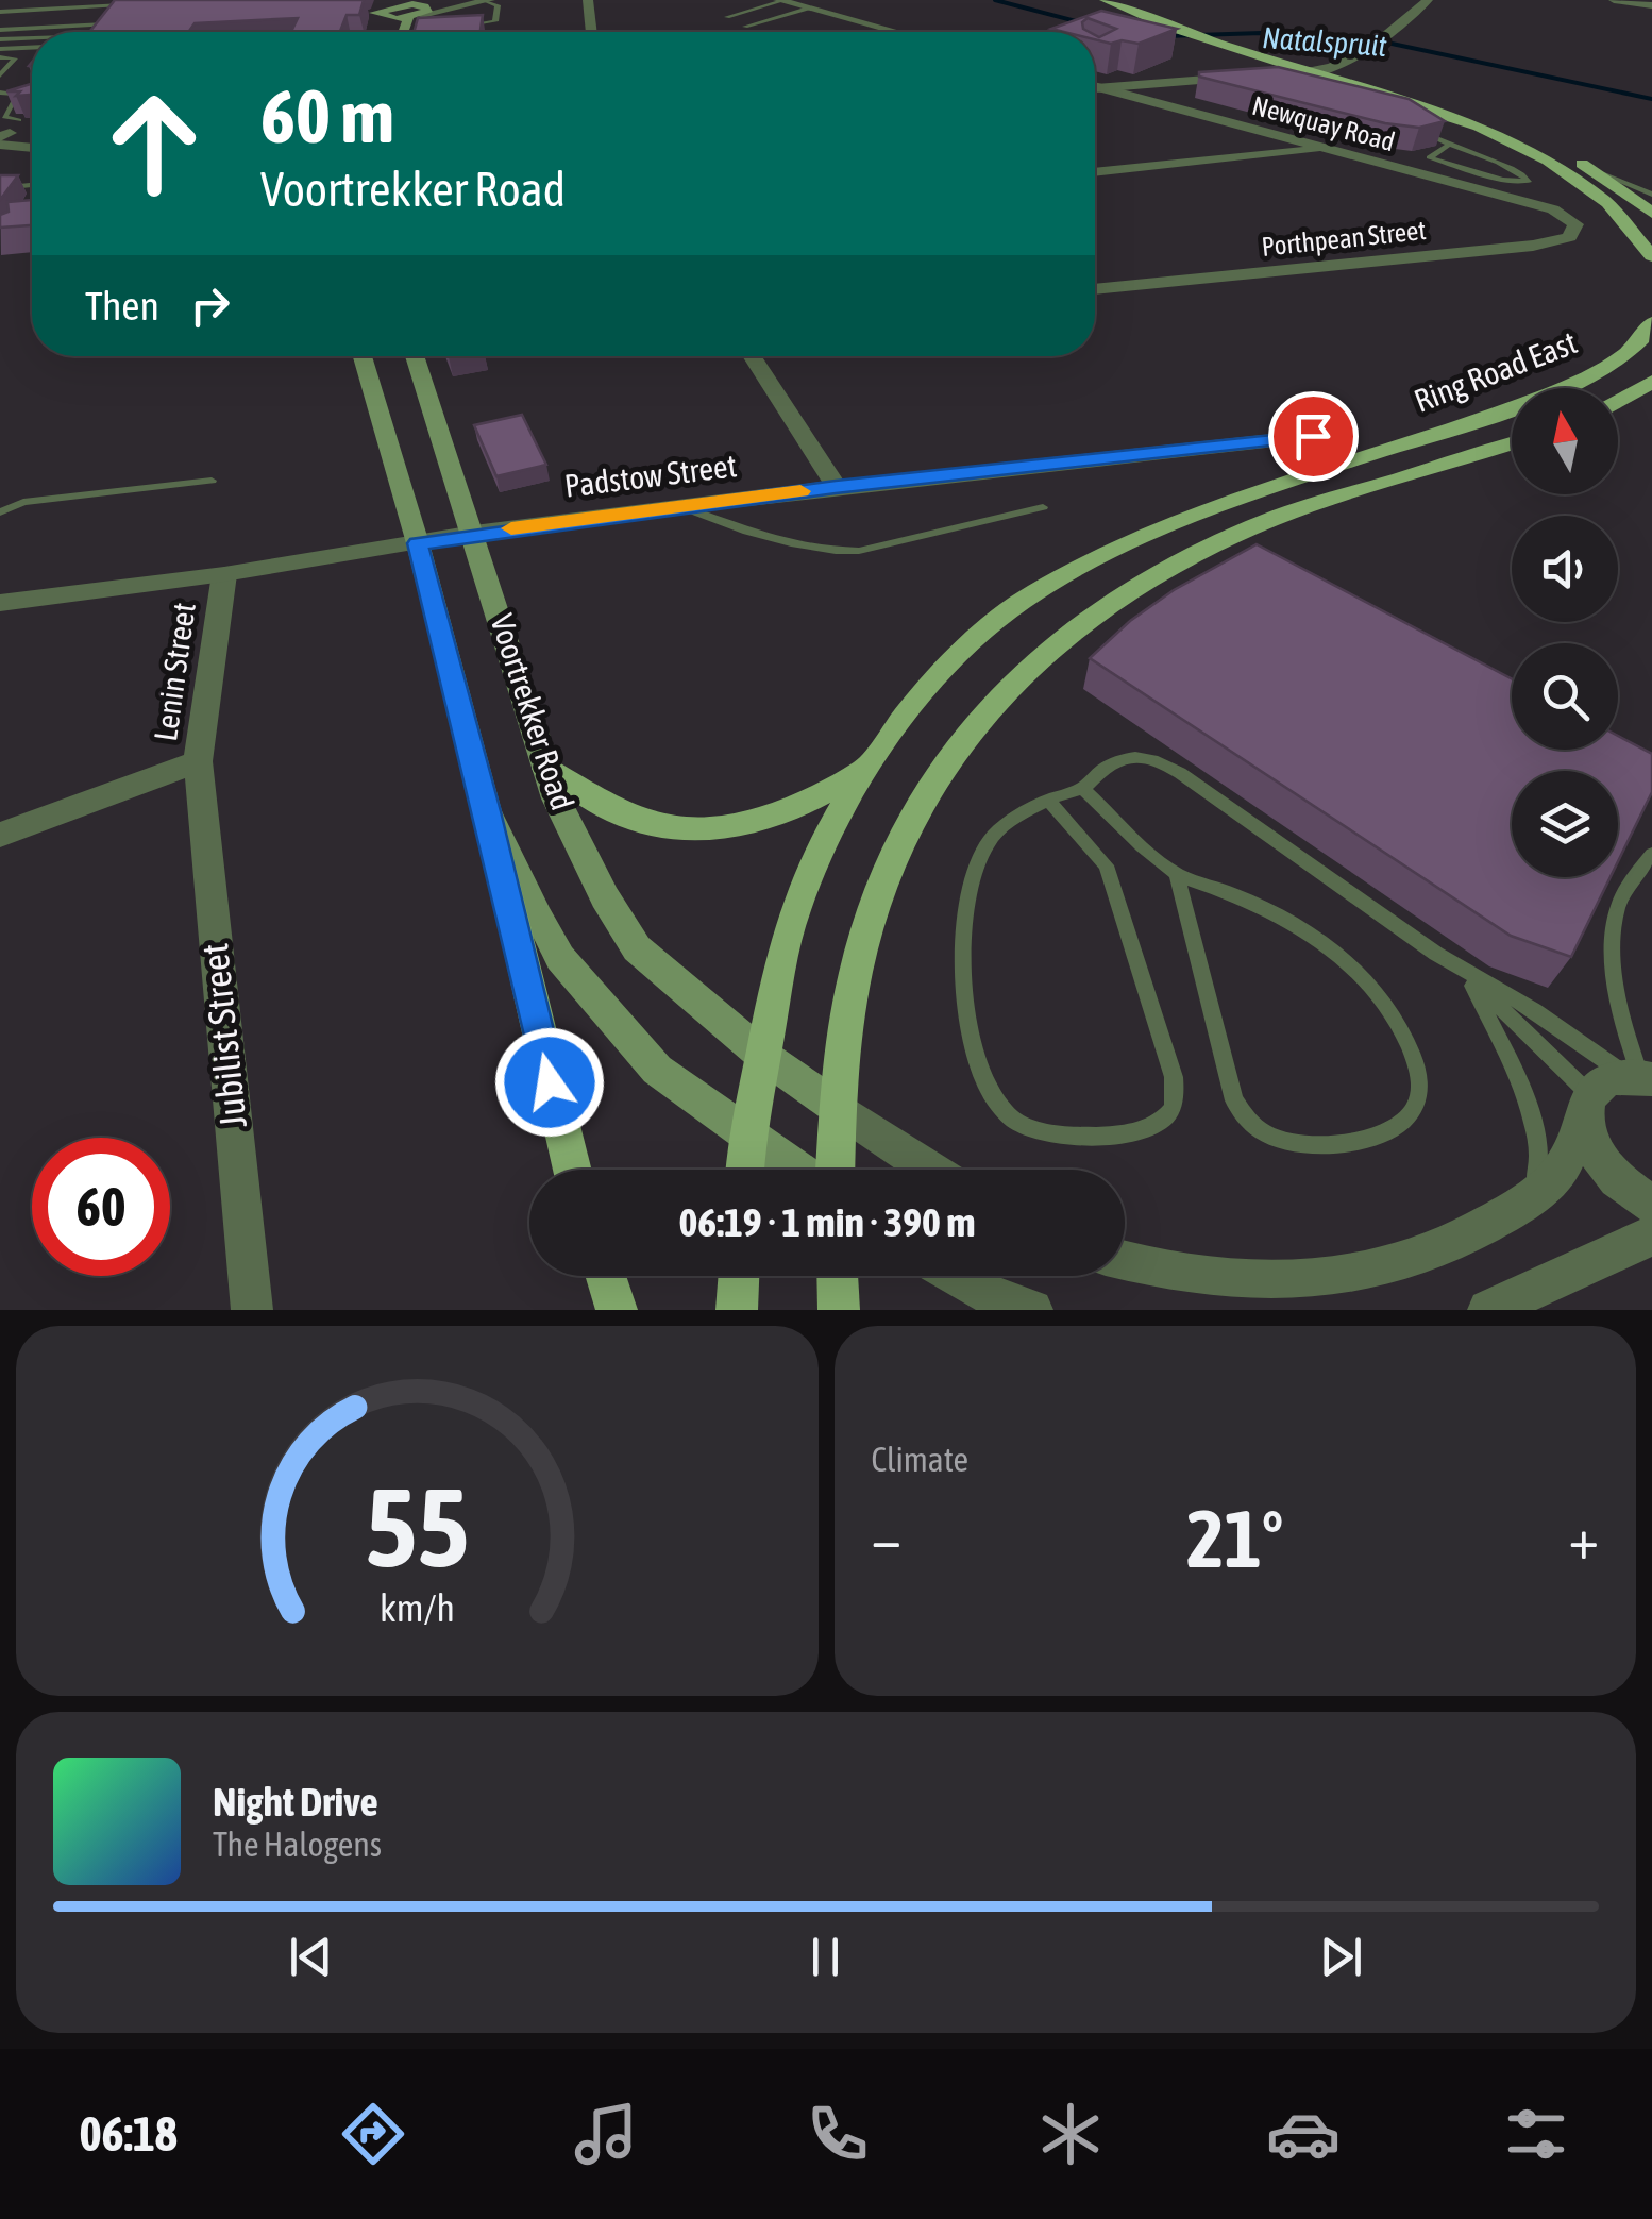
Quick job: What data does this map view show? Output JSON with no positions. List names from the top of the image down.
{
  "streets": {
    "main road": ["Ring Road East", "Voortrekker Road"],
    "street": [
      "Newquay Road",
      "Porthpean Street",
      "Padstow Street",
      "Lenin Street",
      "Jubilist Street"
    ]
  },
  "crossings": [
    ["Newquay Road", "Porthpean Street"],
    ["Ring Road East", "Voortrekker Road"],
    ["Padstow Street", "Lenin Street"],
    ["Padstow Street", "Voortrekker Road"],
    ["Lenin Street", "Jubilist Street"]
  ],
  "water": ["Natalspruit"],
  "north": "top",
  "page": {
    "turn": ["60 m", "Voortrekker Road"],
    "then": "Then",
    "limit": "60",
    "trip": "06:19 · 1 min · 390 m",
    "tile": "Climate",
    "heat": ["−", "21°", "+"],
    "song": ["Night Drive", "The Halogens"],
    "tabs": "06:18",
    "gauge": ["55", "km/h"]
  }
}
